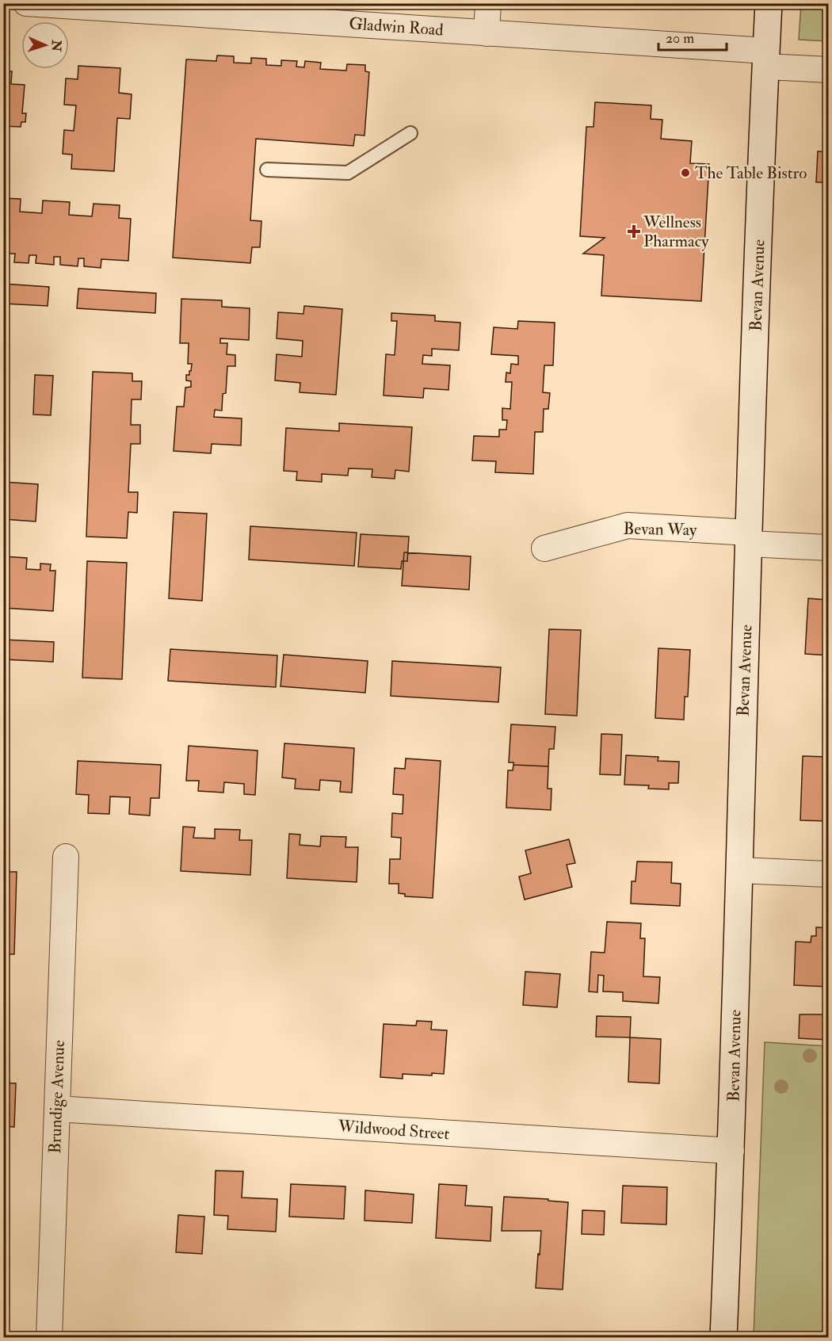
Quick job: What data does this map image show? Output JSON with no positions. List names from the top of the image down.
{
  "streets": {
    "street": [
      "Gladwin Road",
      "Bevan Avenue",
      "Bevan Way",
      "Brundige Avenue",
      "Wildwood Street"
    ]
  },
  "crossings": [
    ["Gladwin Road", "Bevan Avenue"],
    ["Bevan Avenue", "Bevan Way"],
    ["Bevan Avenue", "Wildwood Street"],
    ["Brundige Avenue", "Wildwood Street"]
  ],
  "places": {
    "other": ["The Table Bistro"],
    "health": ["Wellness Pharmacy"]
  },
  "scale_bar": "20 m",
  "north": "right"
}
